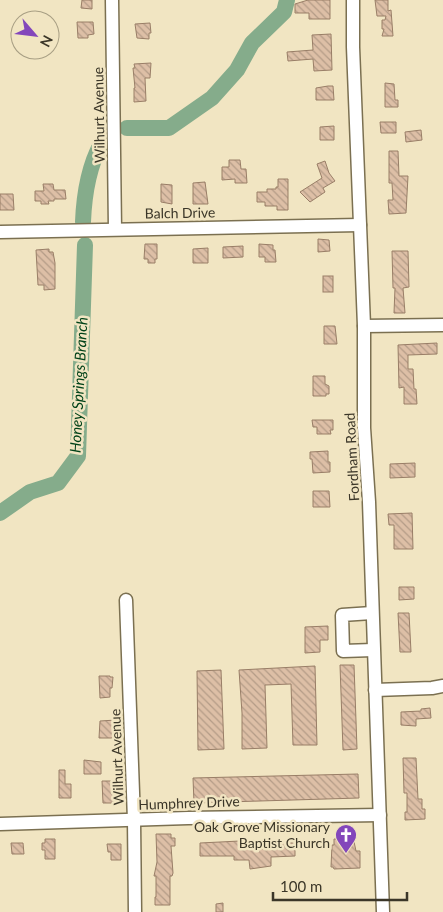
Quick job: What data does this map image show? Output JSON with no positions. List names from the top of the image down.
{
  "streets": {
    "street": [
      "Wilhurt Avenue",
      "Balch Drive",
      "Fordham Road",
      "Humphrey Drive"
    ]
  },
  "crossings": [
    ["Wilhurt Avenue", "Balch Drive"],
    ["Wilhurt Avenue", "Humphrey Drive"],
    ["Balch Drive", "Fordham Road"],
    ["Fordham Road", "Humphrey Drive"]
  ],
  "water": ["Honey Springs Branch"],
  "places": {
    "church": ["Oak Grove Missionary Baptist Church"]
  },
  "scale_bar": "100 m",
  "north": "bottom right"
}
